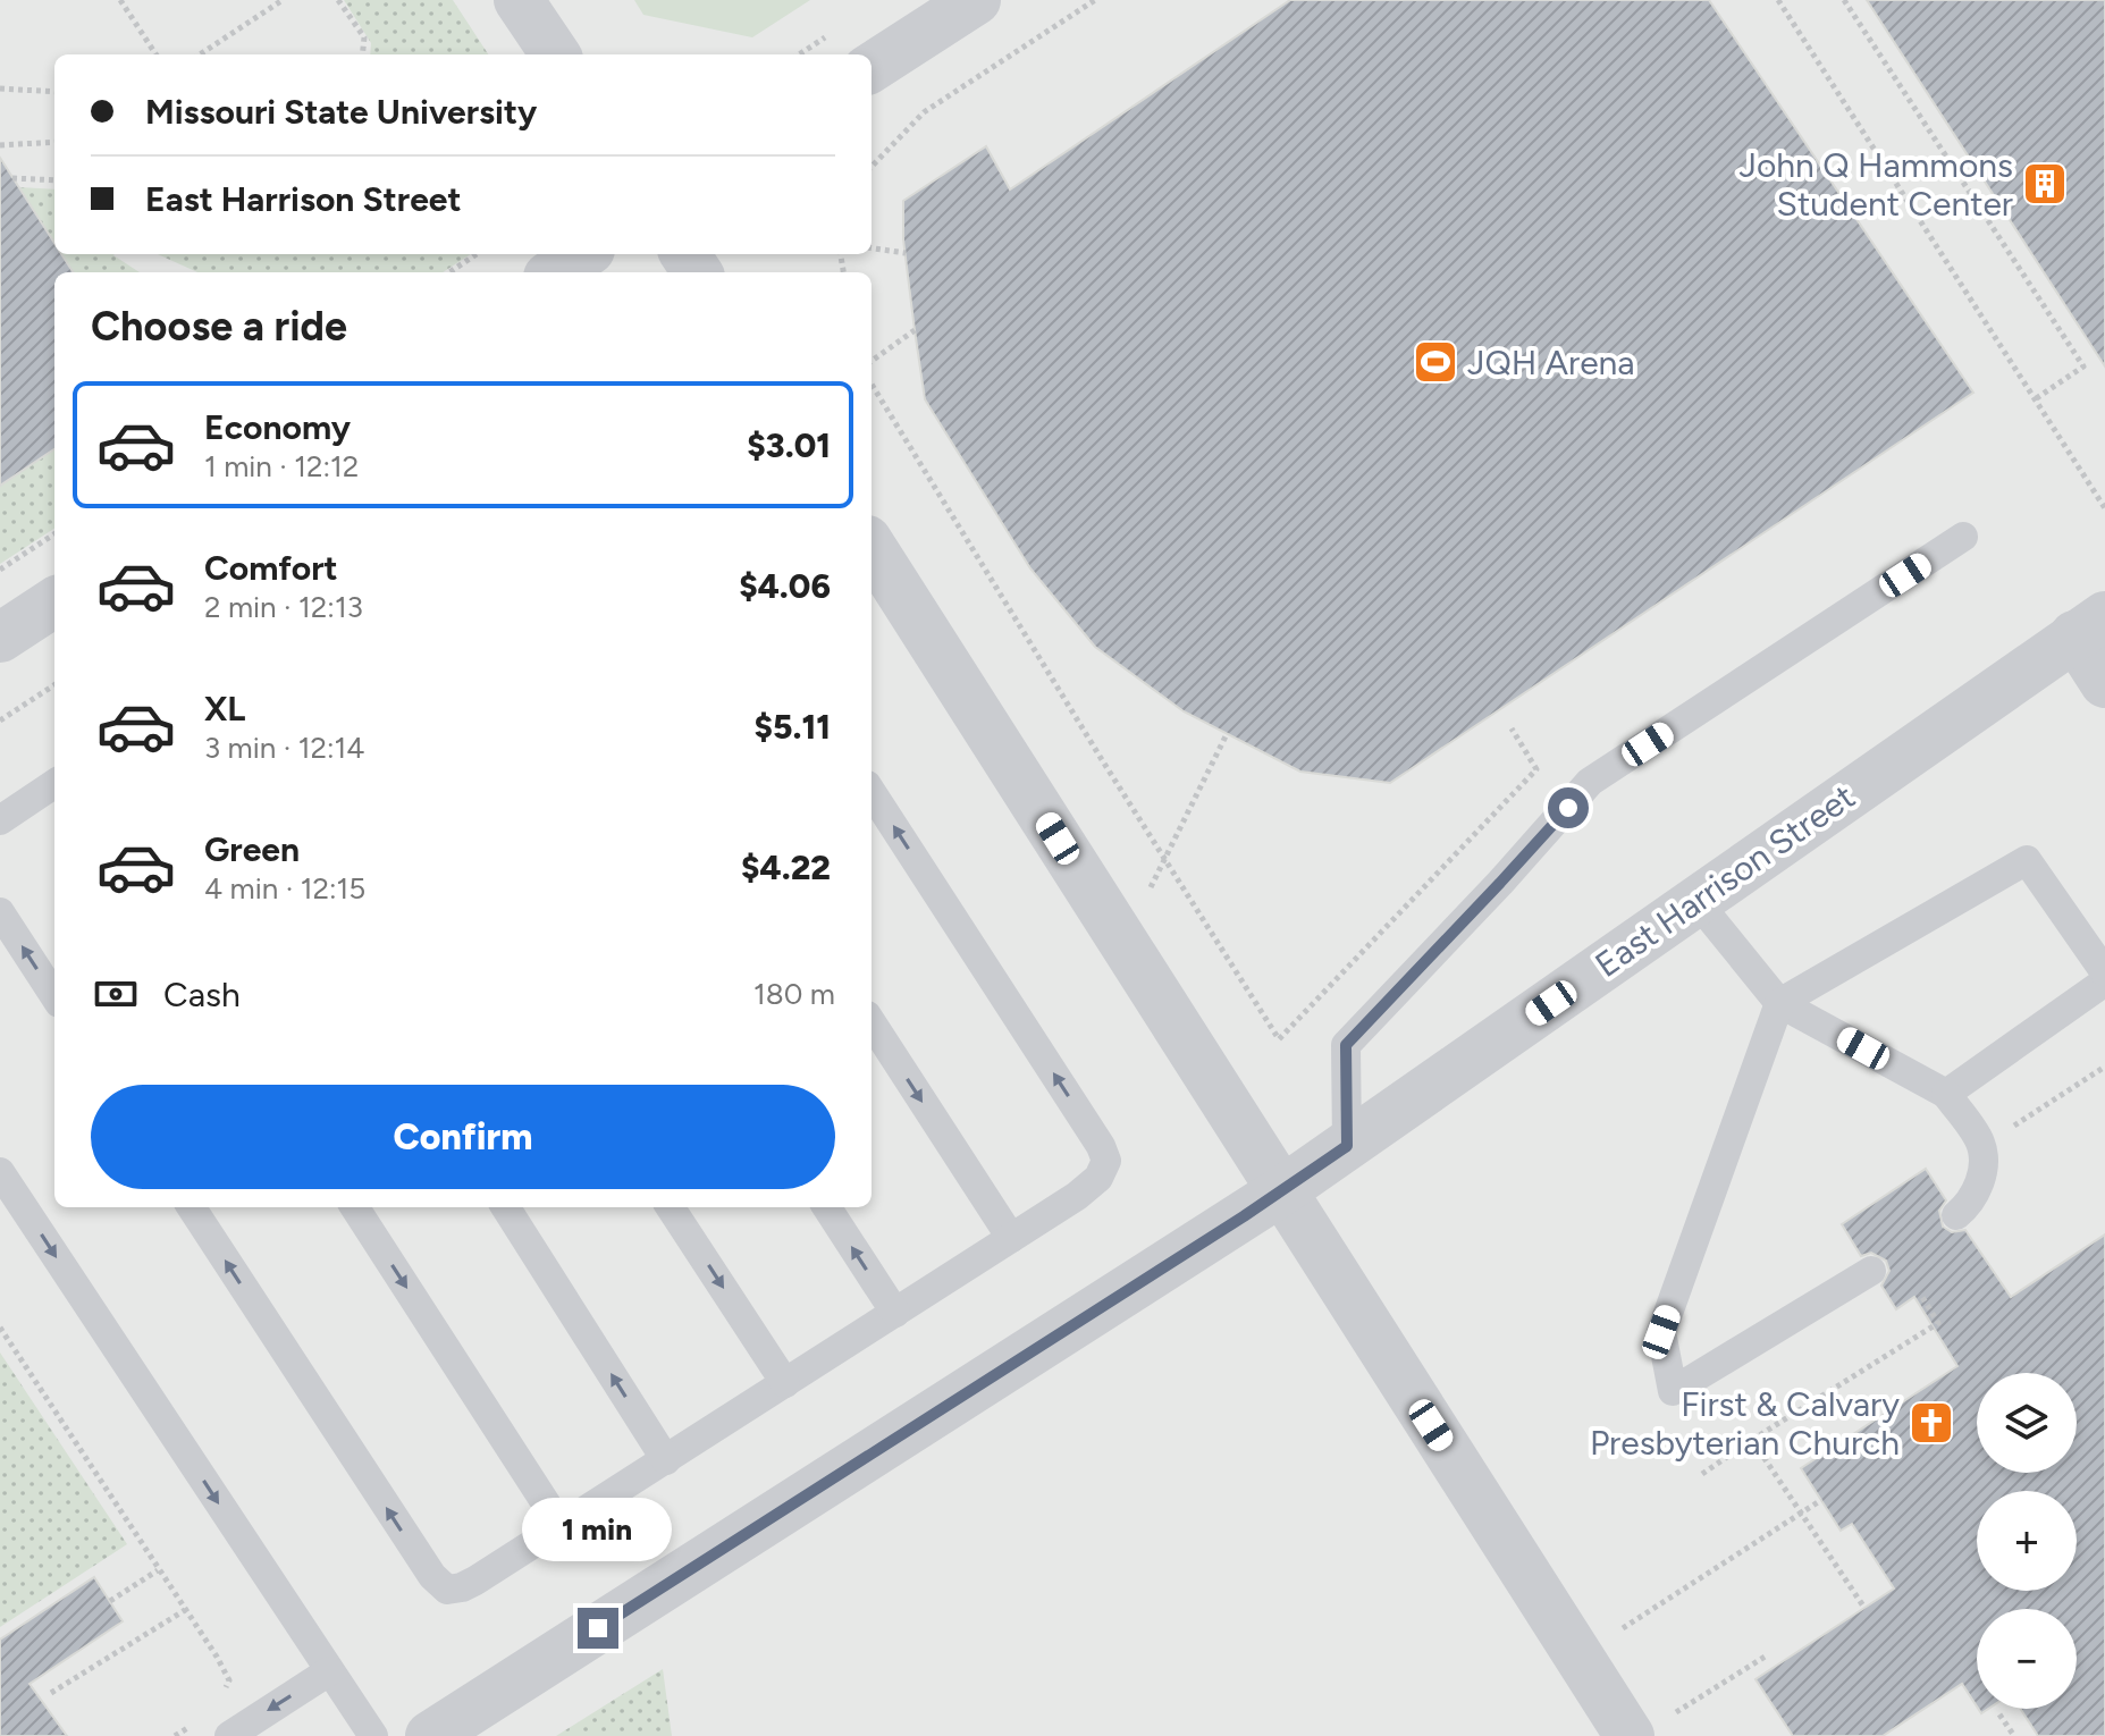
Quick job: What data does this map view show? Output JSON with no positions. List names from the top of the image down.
{
  "streets": {
    "street": ["East Harrison Street"]
  },
  "places": {
    "building": ["John Q Hammons Student Center"],
    "sports": ["JQH Arena"],
    "church": ["First & Calvary Presbyterian Church"]
  },
  "page": {
    "banner": ["Missouri State University", "East Harrison Street"],
    "heading": "Choose a ride",
    "list": [
      {
        "name": "Economy",
        "note": "1 min · 12:12",
        "value": "$3.01"
      },
      {
        "name": "Comfort",
        "note": "2 min · 12:13",
        "value": "$4.06"
      },
      {
        "name": "XL",
        "note": "3 min · 12:14",
        "value": "$5.11"
      },
      {
        "name": "Green",
        "note": "4 min · 12:15",
        "value": "$4.22"
      }
    ],
    "pay": ["Cash", "180 m"],
    "buttons": "Confirm",
    "map_buttons": ["+", "−"],
    "bubble": "1 min"
  }
}
